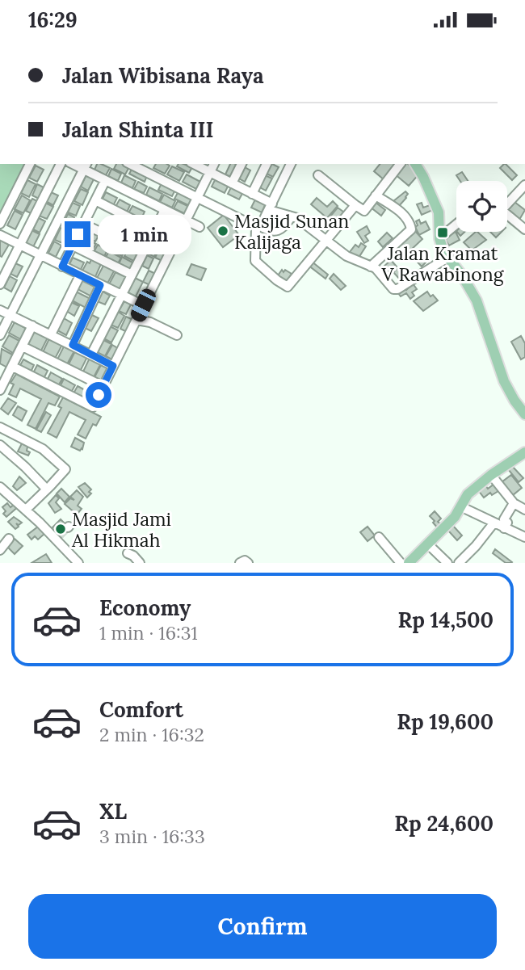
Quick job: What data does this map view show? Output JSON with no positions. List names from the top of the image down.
{
  "places": {
    "other": ["Masjid Sunan Kalijaga", "Masjid Jami Al Hikmah"],
    "transit": ["Jalan Kramat V Rawabinong"]
  },
  "page": {
    "status": "16:29",
    "banner": ["Jalan Wibisana Raya", "Jalan Shinta III"],
    "bubble": "1 min",
    "list": [
      {
        "name": "Economy",
        "note": "1 min · 16:31",
        "value": "Rp 14,500"
      },
      {
        "name": "Comfort",
        "note": "2 min · 16:32",
        "value": "Rp 19,600"
      },
      {
        "name": "XL",
        "note": "3 min · 16:33",
        "value": "Rp 24,600"
      }
    ],
    "buttons": "Confirm"
  }
}
